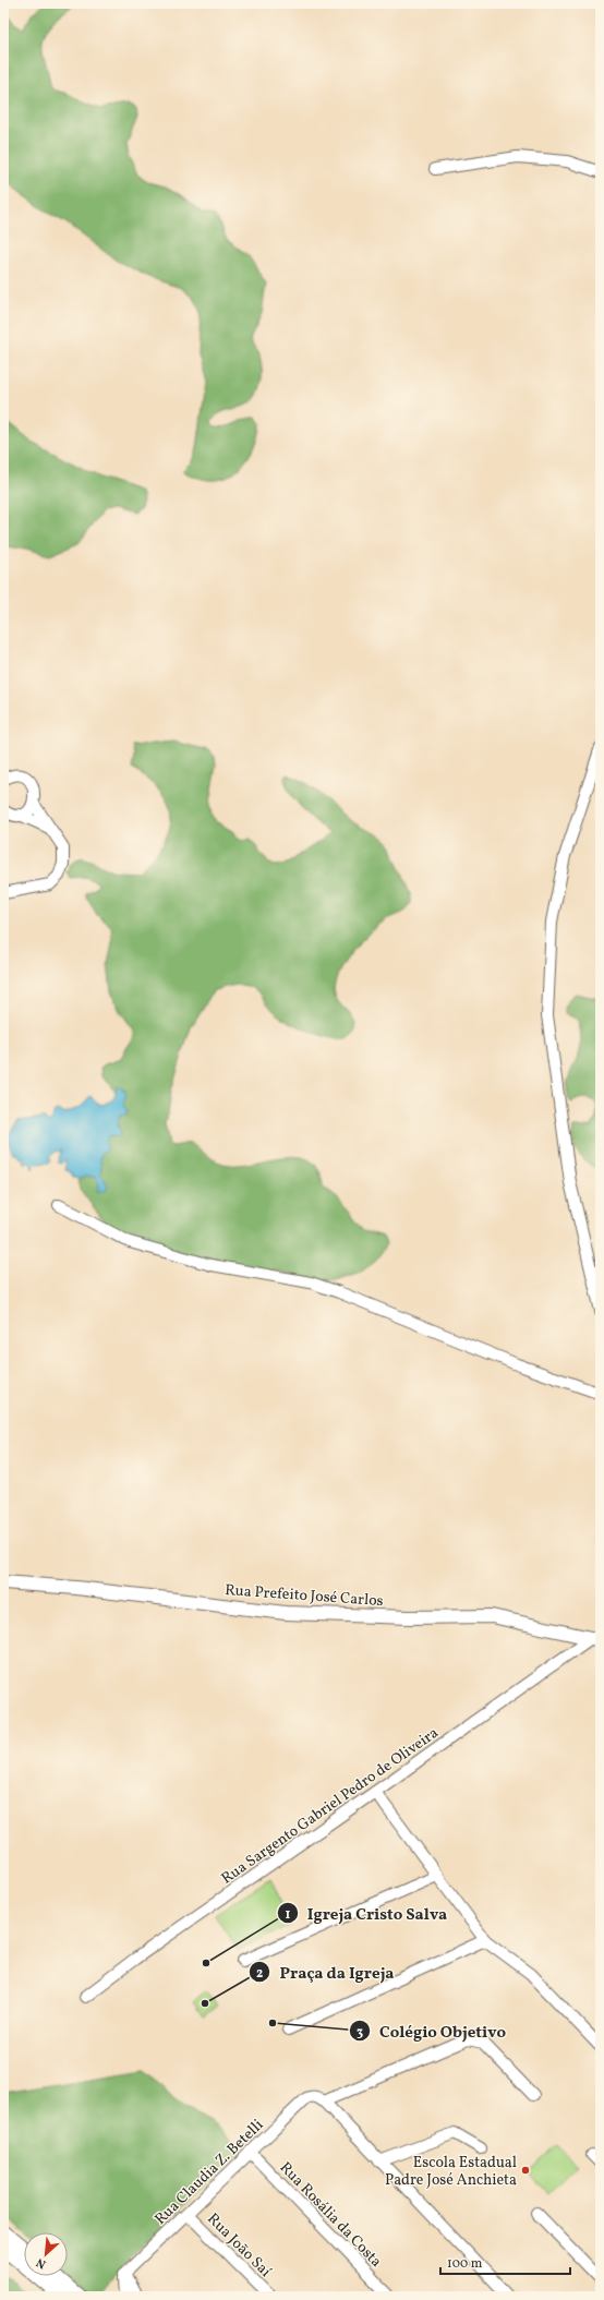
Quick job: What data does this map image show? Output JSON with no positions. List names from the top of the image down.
{
  "streets": {
    "main road": ["Rua Prefeito José Carlos"],
    "street": [
      "Rua Sargento Gabriel Pedro de Oliveira",
      "Rua Claudia Z. Betelli",
      "Rua Rosália da Costa",
      "Rua João Saí"
    ]
  },
  "crossings": [
    ["Rua Prefeito José Carlos", "Rua Sargento Gabriel Pedro de Oliveira"],
    ["Rua Claudia Z. Betelli", "Rua Rosália da Costa"],
    ["Rua Claudia Z. Betelli", "Rua João Saí"]
  ],
  "places": [
    "Igreja Cristo Salva",
    "Praça da Igreja",
    "Colégio Objetivo",
    "Escola Estadual Padre José Anchieta"
  ],
  "scale_bar": "100 m",
  "north": "bottom left"
}
